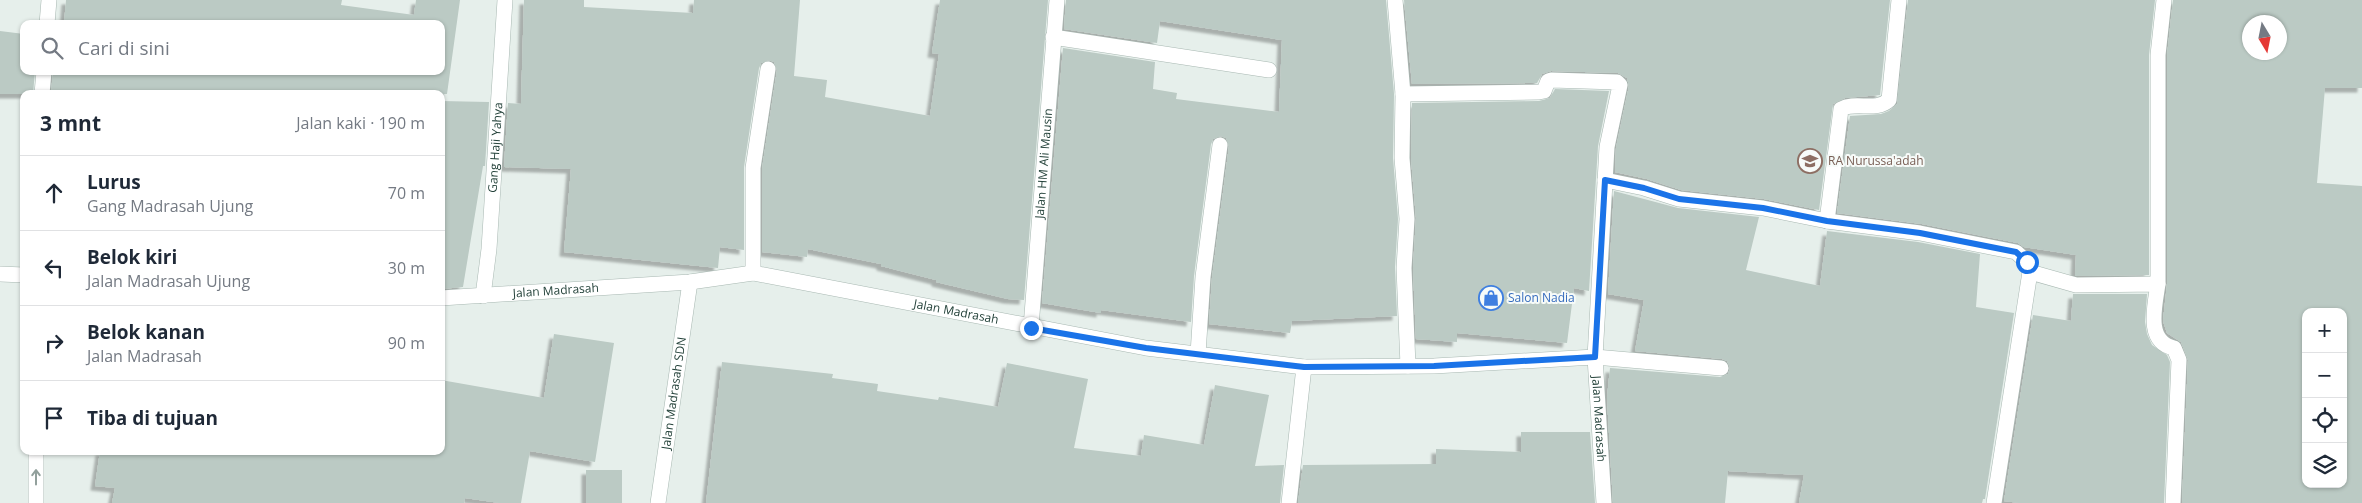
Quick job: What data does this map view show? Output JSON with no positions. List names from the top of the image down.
{
  "streets": {
    "street": [
      "Gang Haji Yahya",
      "Jalan HM Ali Mausin",
      "Jalan Madrasah",
      "Jalan Madrasah SDN"
    ]
  },
  "crossings": [
    ["Gang Haji Yahya", "Jalan Madrasah"],
    ["Jalan HM Ali Mausin", "Jalan Madrasah"],
    ["Jalan Madrasah", "Jalan Madrasah SDN"]
  ],
  "places": {
    "school or university": ["RA Nurussa'adah"],
    "shop": ["Salon Nadia"]
  },
  "north": "bottom",
  "page": {
    "search": "Cari di sini",
    "heading": ["3 mnt", "Jalan kaki · 190 m"],
    "list": [
      ["Lurus", "Gang Madrasah Ujung", "70 m"],
      ["Belok kiri", "Jalan Madrasah Ujung", "30 m"],
      ["Belok kanan", "Jalan Madrasah", "90 m"],
      "Tiba di tujuan"
    ],
    "map_buttons": ["+", "−"]
  }
}
